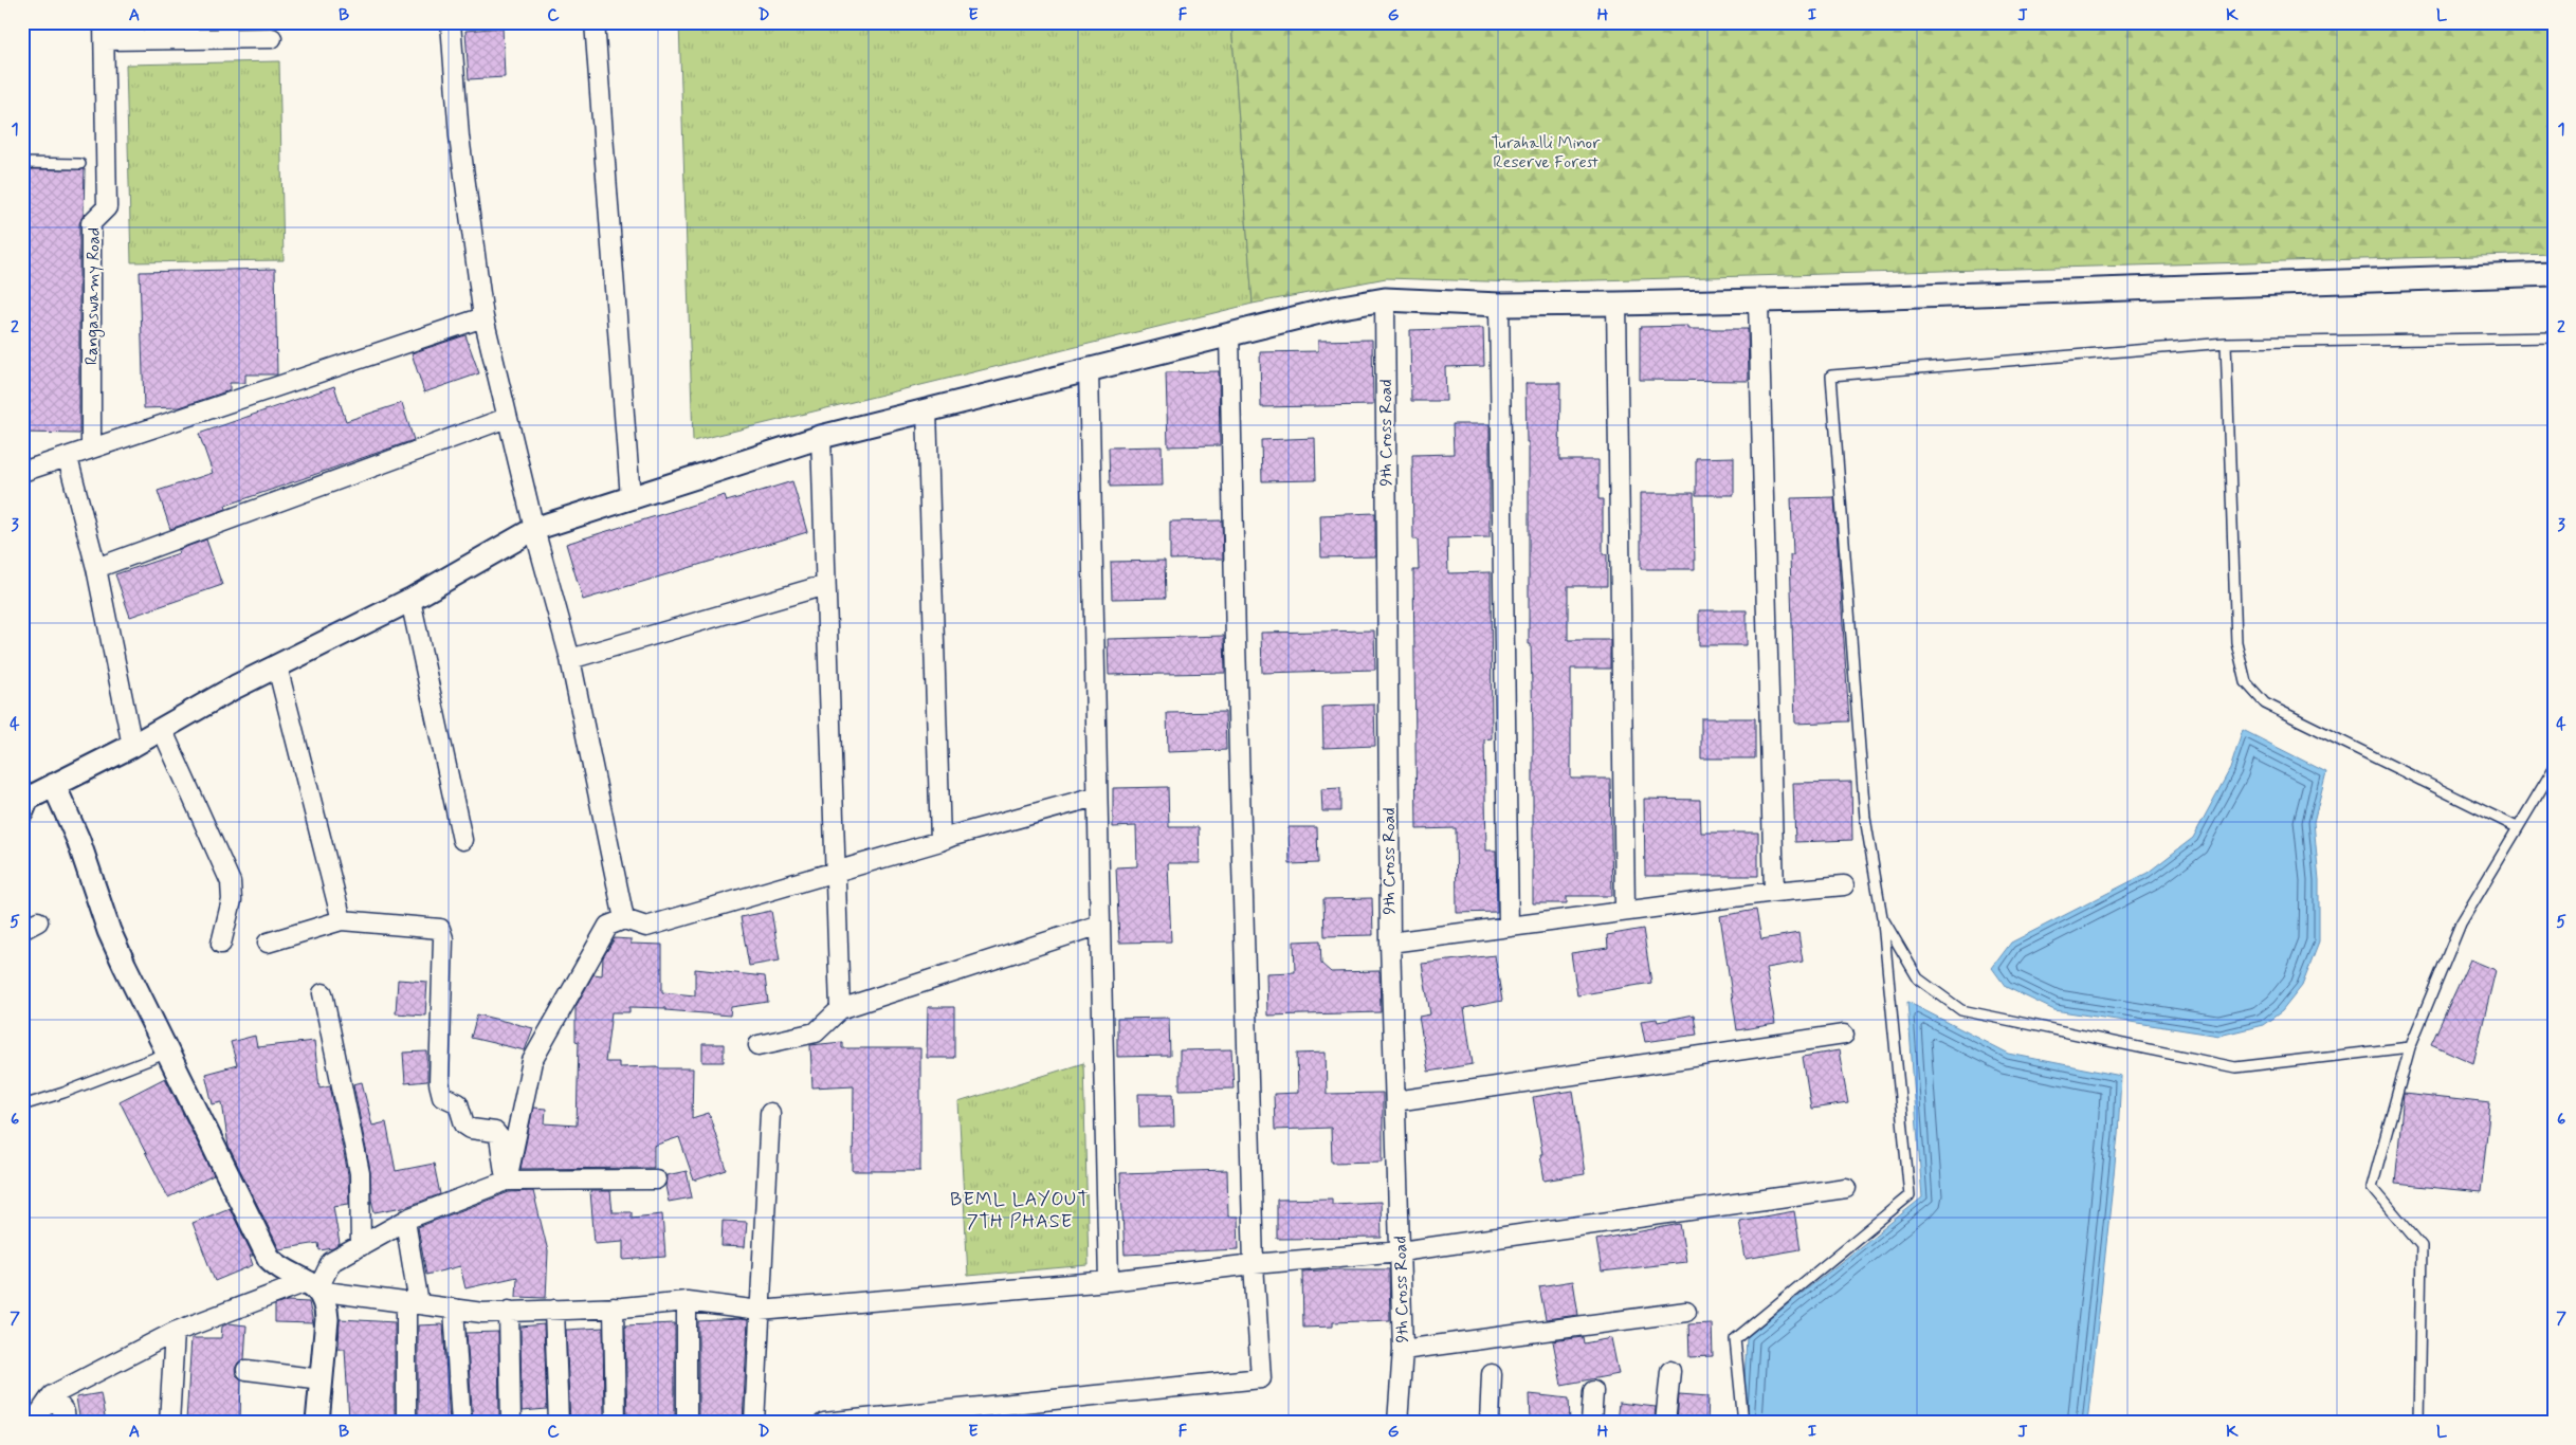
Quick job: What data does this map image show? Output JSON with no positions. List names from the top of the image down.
{
  "streets": {
    "street": ["Rangaswamy Road", "9th Cross Road"]
  },
  "districts": ["BEML LAYOUT 7TH PHASE"],
  "parks": ["Turahalli Minor Reserve Forest"],
  "grid": {
    "columns": [
      "A",
      "B",
      "C",
      "D",
      "E",
      "F",
      "G",
      "H",
      "I",
      "J",
      "K",
      "L"
    ],
    "rows": [
      "1",
      "2",
      "3",
      "4",
      "5",
      "6",
      "7"
    ]
  }
}
